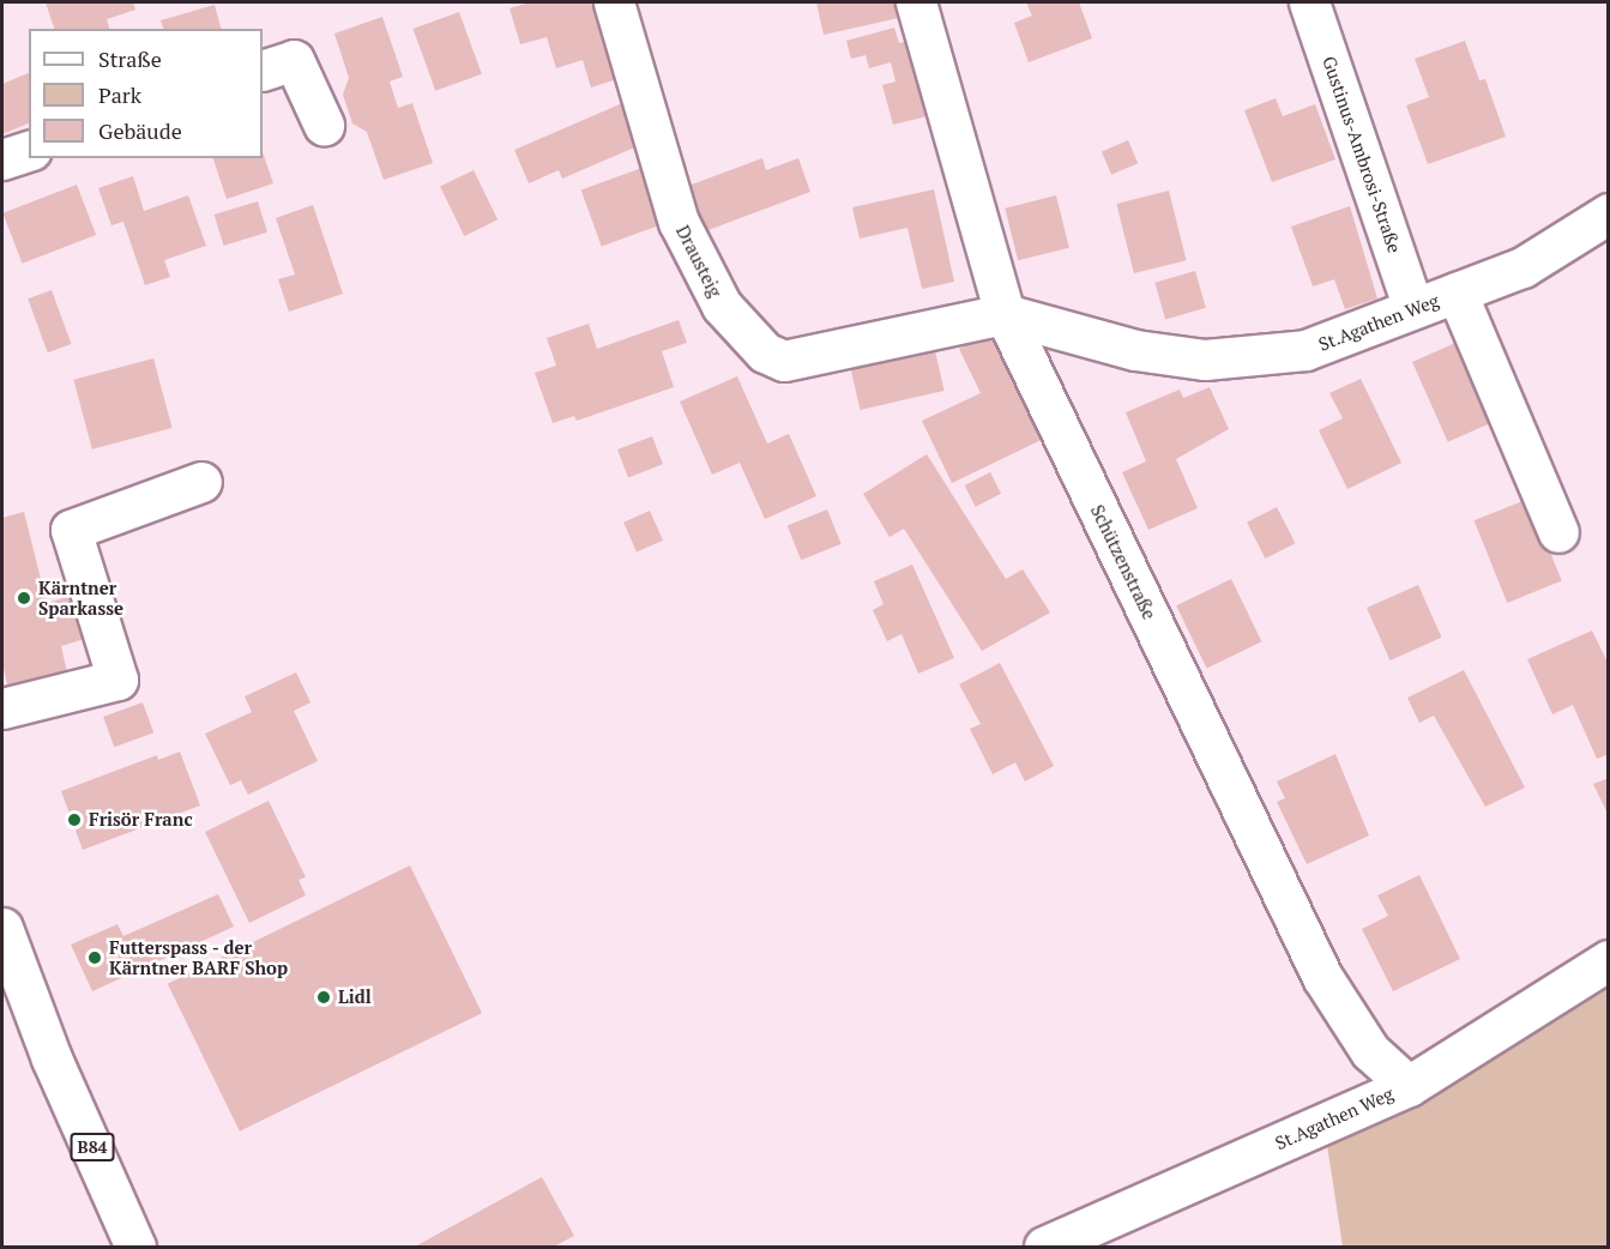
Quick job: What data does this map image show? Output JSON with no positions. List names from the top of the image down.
{
  "streets": {
    "street": [
      "Gustinus-Ambrosi-Straße",
      "Drausteig",
      "St.Agathen Weg",
      "Schützenstraße",
      "B84"
    ]
  },
  "crossings": [
    ["Gustinus-Ambrosi-Straße", "St.Agathen Weg"],
    ["Drausteig", "St.Agathen Weg"],
    ["Drausteig", "Schützenstraße"],
    ["St.Agathen Weg", "Schützenstraße"]
  ],
  "places": [
    "Kärntner Sparkasse",
    "Frisör Franc",
    "Futterspass - der Kärntner BARF Shop",
    "Lidl"
  ],
  "legend": ["Straße", "Park", "Gebäude"]
}
